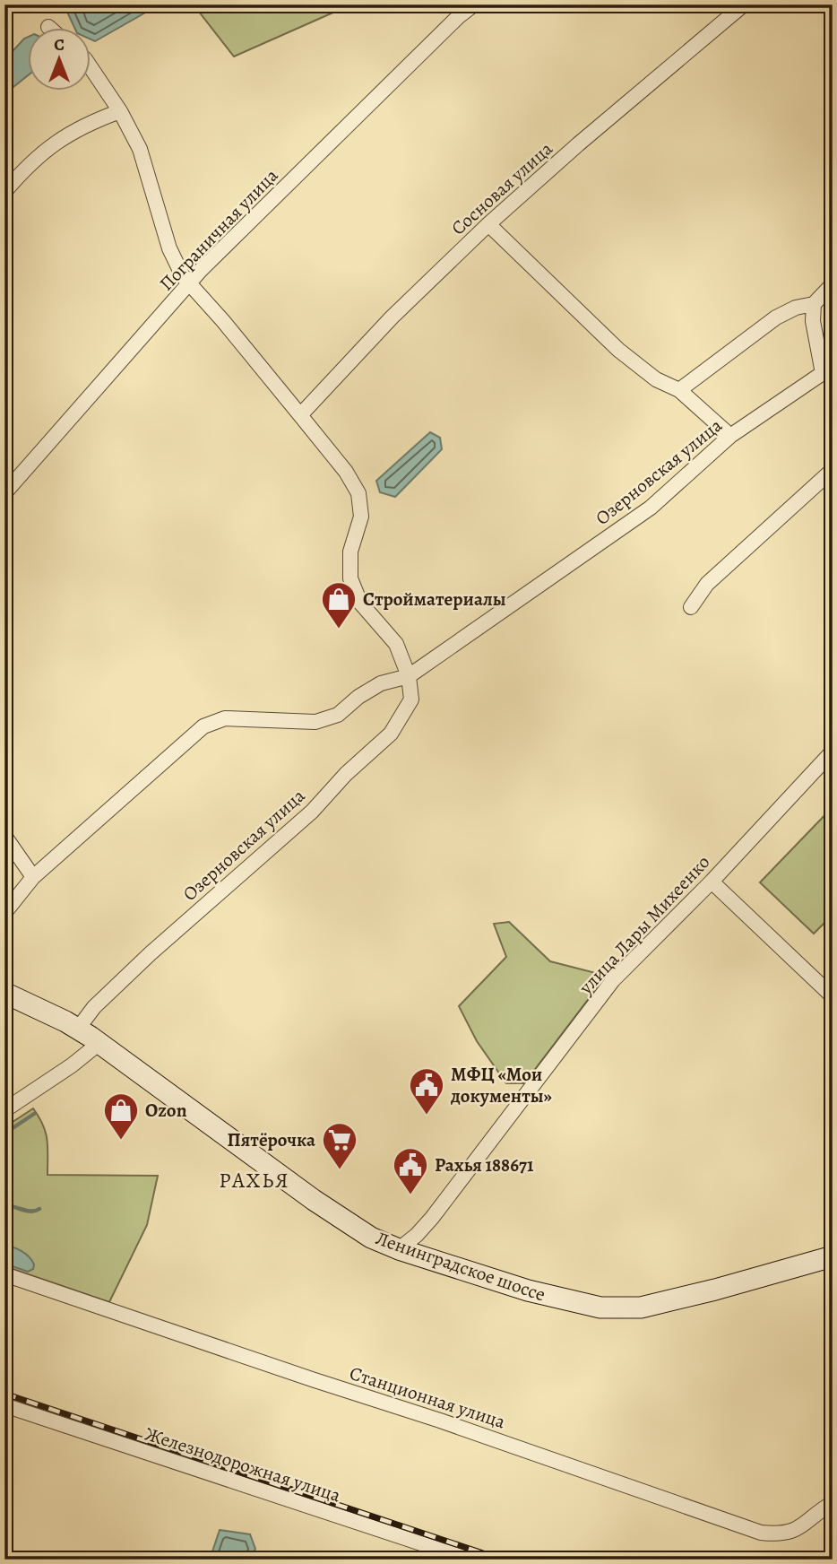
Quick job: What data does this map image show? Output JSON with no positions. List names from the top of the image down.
{
  "streets": {
    "street": [
      "Сосновая улица",
      "Пограничная улица",
      "Озерновская улица",
      "улица Лары Михеенко",
      "Ленинградское шоссе",
      "Станционная улица",
      "Железнодорожная улица"
    ]
  },
  "crossings": [
    ["Озерновская улица", "Ленинградское шоссе"],
    ["улица Лары Михеенко", "Ленинградское шоссе"]
  ],
  "districts": ["РАХЬЯ"],
  "places": {
    "shop": ["Стройматериалы", "Ozon"],
    "public building": ["МФЦ «Мои документы»", "Рахья 188671"],
    "supermarket": ["Пятёрочка"]
  },
  "north": "top"
}
